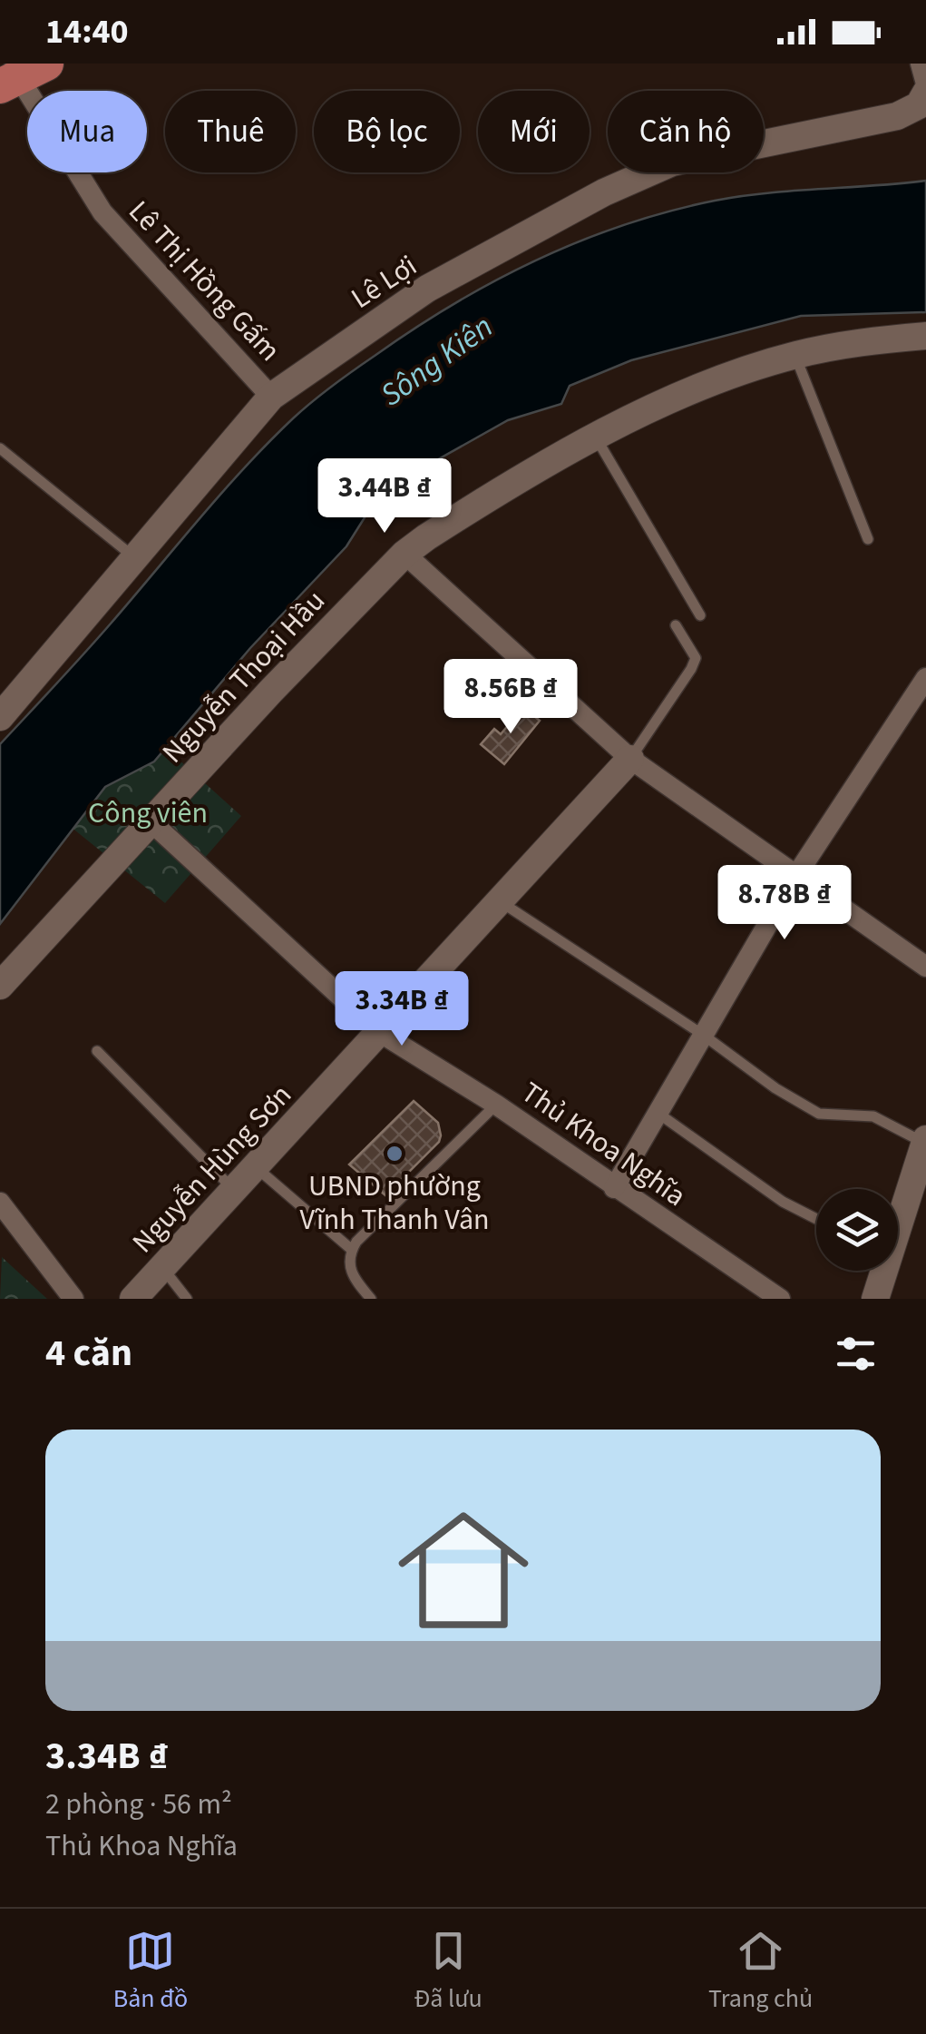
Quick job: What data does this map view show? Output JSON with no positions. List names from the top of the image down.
{
  "streets": {
    "street": [
      "Lê Thị Hồng Gấm",
      "Lê Lợi",
      "Nguyễn Thoại Hầu",
      "Thủ Khoa Nghĩa",
      "Nguyễn Hùng Sơn"
    ]
  },
  "crossings": [
    ["Lê Thị Hồng Gấm", "Lê Lợi"],
    ["Nguyễn Thoại Hầu", "Thủ Khoa Nghĩa"],
    ["Thủ Khoa Nghĩa", "Nguyễn Hùng Sơn"]
  ],
  "water": ["Sông Kiên"],
  "parks": ["Công viên"],
  "places": ["UBND phường Vĩnh Thanh Vân"],
  "page": {
    "status": "14:40",
    "chip": [
      "Mua",
      "Thuê",
      "Bộ lọc",
      "Mới",
      "Căn hộ"
    ],
    "price": [
      "3.44B ₫",
      "8.56B ₫",
      "8.78B ₫",
      "3.34B ₫"
    ],
    "heading": "4 căn",
    "list": [
      {
        "name": "3.34B ₫",
        "note": "2 phòng · 56 m² · Thủ Khoa Nghĩa"
      }
    ],
    "tabs": ["Bản đồ", "Đã lưu", "Trang chủ"]
  }
}
